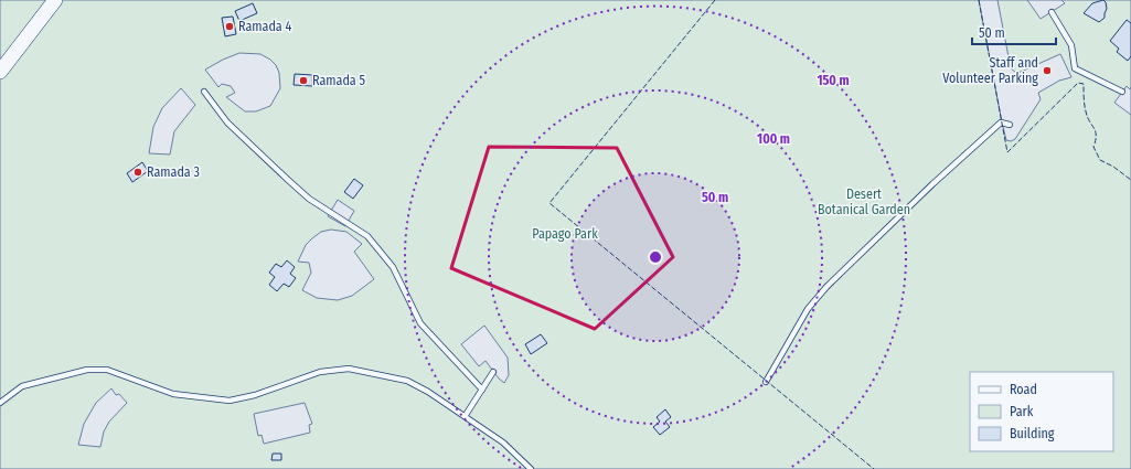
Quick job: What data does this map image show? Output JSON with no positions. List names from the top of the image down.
{
  "parks": ["Desert Botanical Garden", "Papago Park"],
  "places": [
    "Ramada 4",
    "Staff and Volunteer Parking",
    "Ramada 5",
    "Ramada 3"
  ],
  "legend": ["Road", "Park", "Building"],
  "scale_bar": "50 m",
  "rings": ["150 m", "100 m", "50 m"]
}
